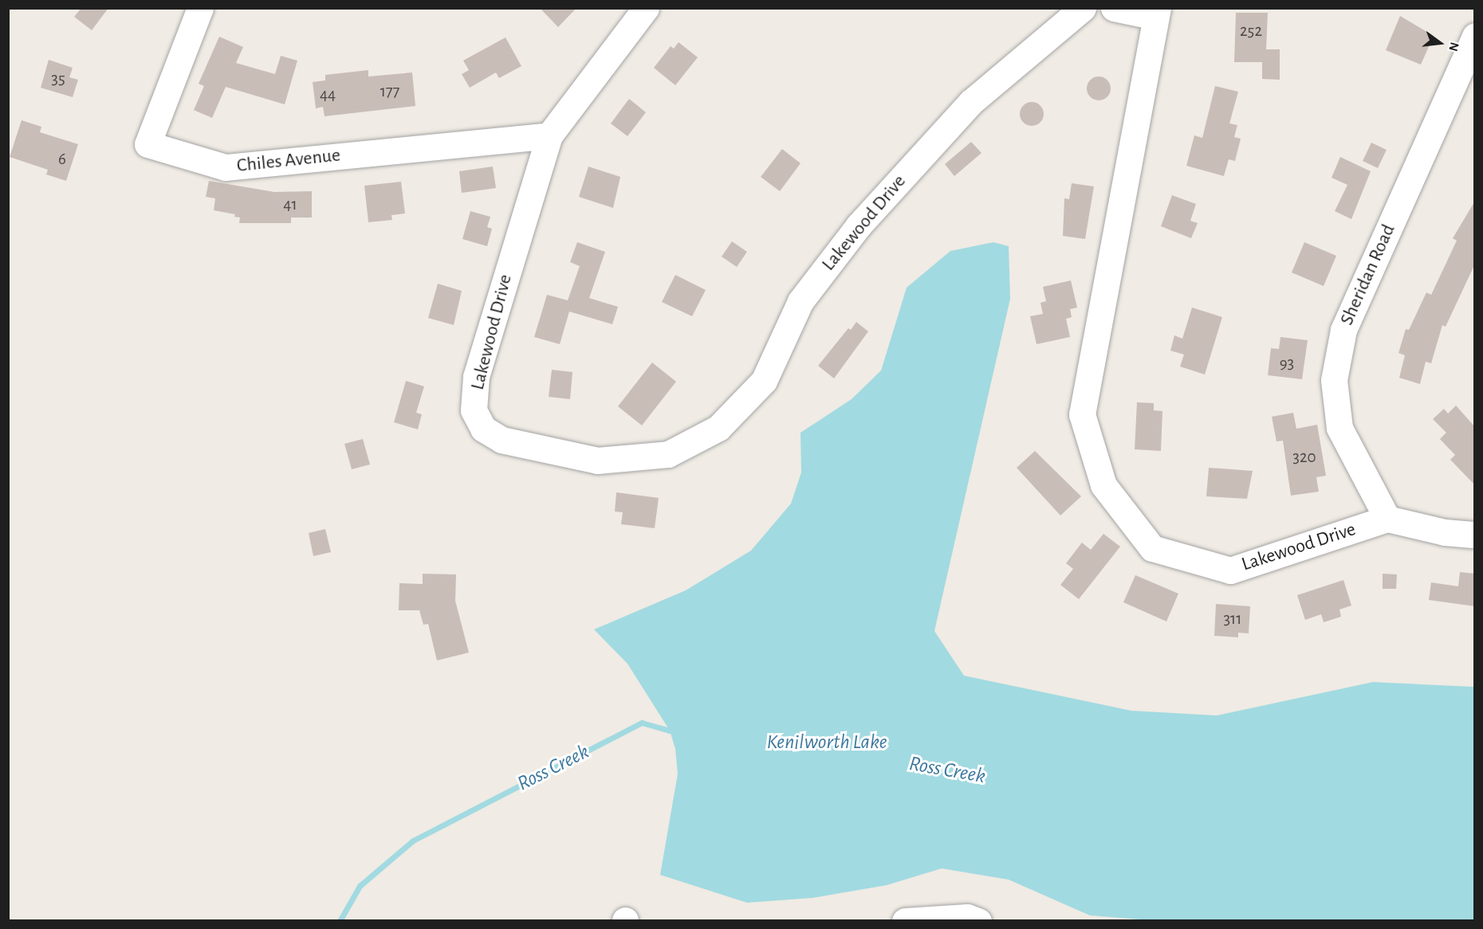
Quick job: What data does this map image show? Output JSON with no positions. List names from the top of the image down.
{
  "streets": {
    "street": ["Chiles Avenue", "Lakewood Drive", "Sheridan Road"]
  },
  "crossings": [
    ["Chiles Avenue", "Lakewood Drive"],
    ["Lakewood Drive", "Sheridan Road"]
  ],
  "water": ["Kenilworth Lake", "Ross Creek"],
  "house_numbers": [
    "252",
    "35",
    "177",
    "44",
    "6",
    "41",
    "93",
    "320",
    "311"
  ],
  "north": "right"
}
